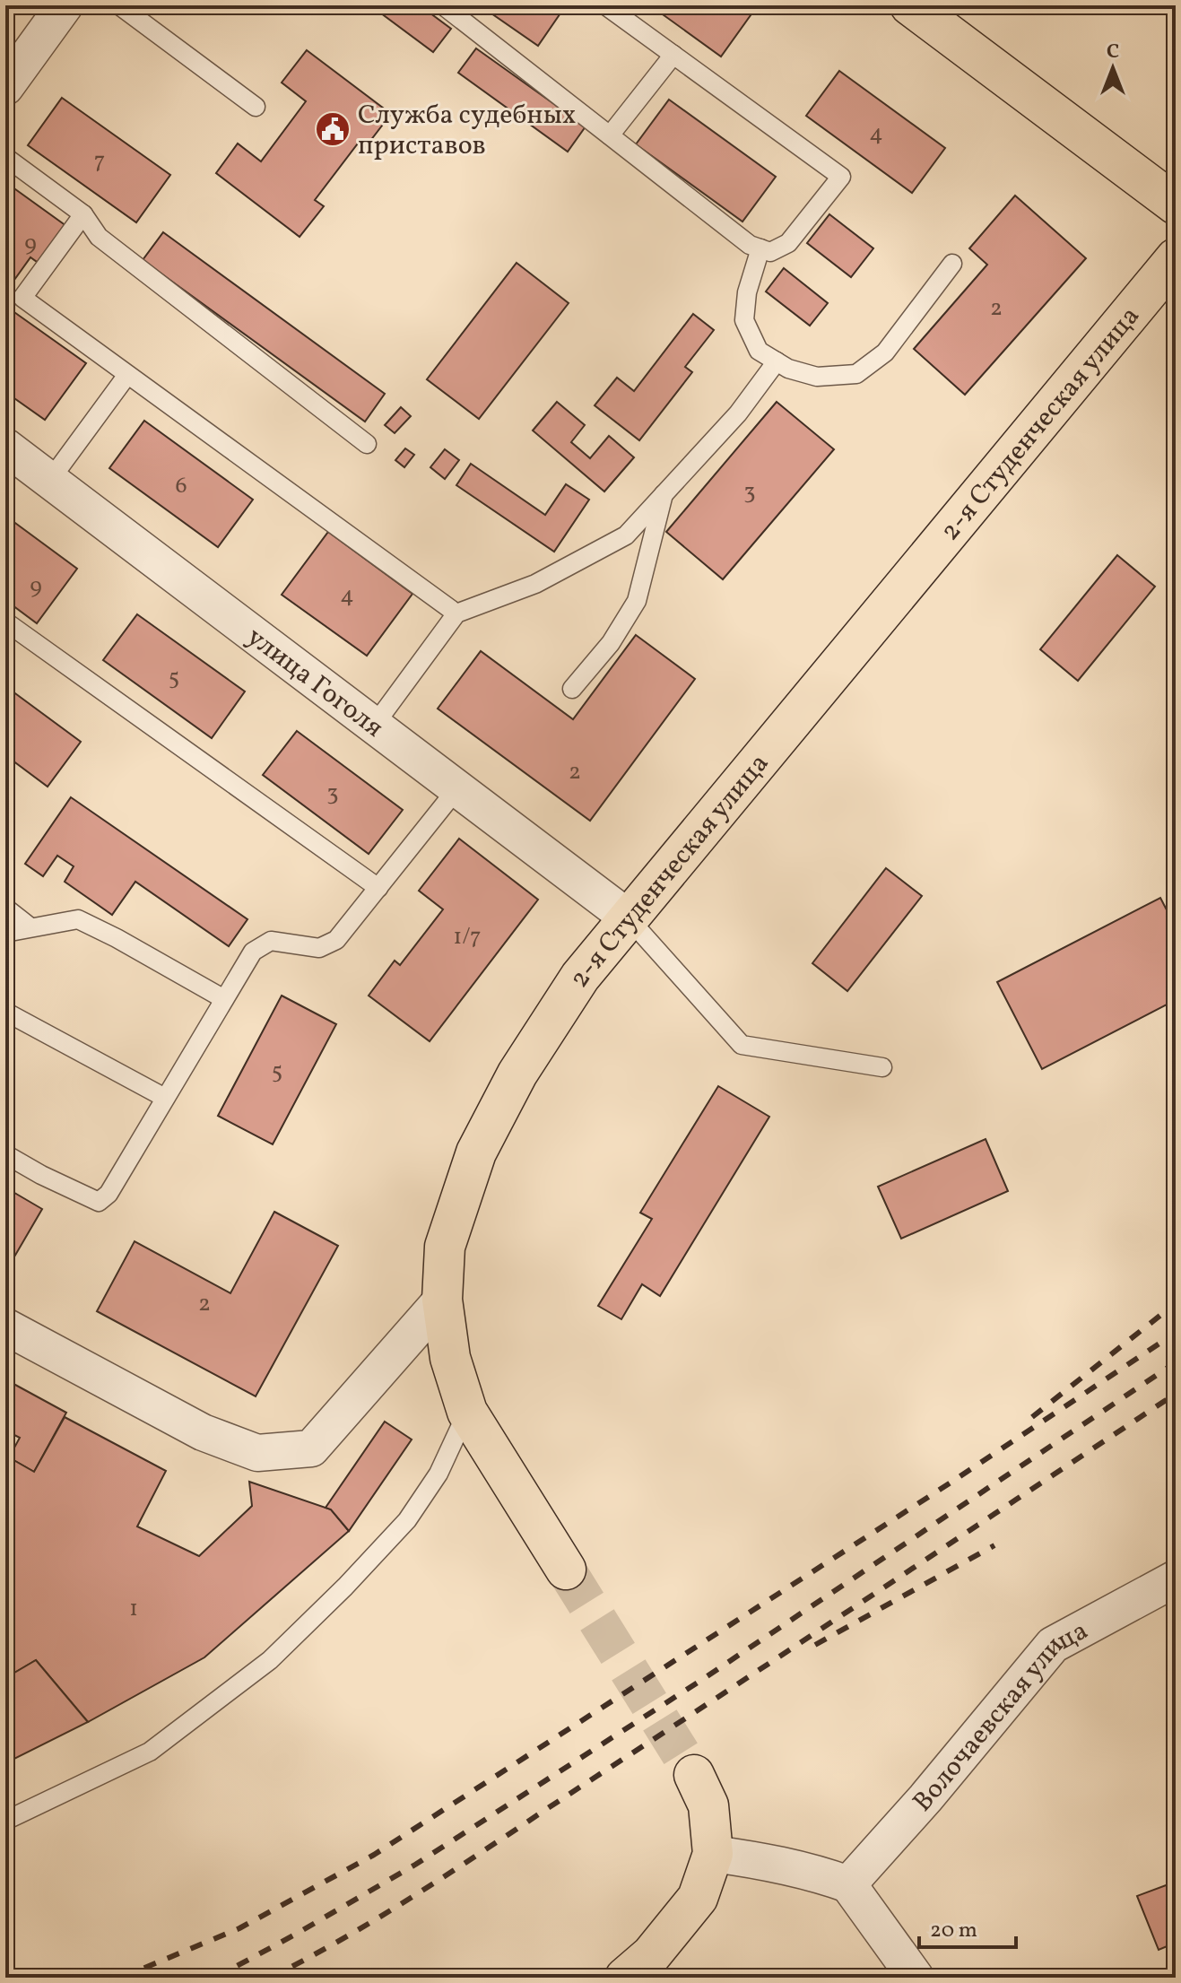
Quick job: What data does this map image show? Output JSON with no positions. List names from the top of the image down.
{
  "streets": {
    "main road": ["2-я Студенческая улица"],
    "street": ["улица Гоголя", "Волочаевская улица"]
  },
  "crossings": [
    ["2-я Студенческая улица", "улица Гоголя"]
  ],
  "places": {
    "public building": ["Служба судебных приставов"]
  },
  "house_numbers": [
    "4",
    "7",
    "9",
    "2",
    "6",
    "3",
    "9",
    "4",
    "5",
    "2",
    "3",
    "1/7",
    "5",
    "2",
    "1"
  ],
  "scale_bar": "20 m",
  "north": "top"
}
